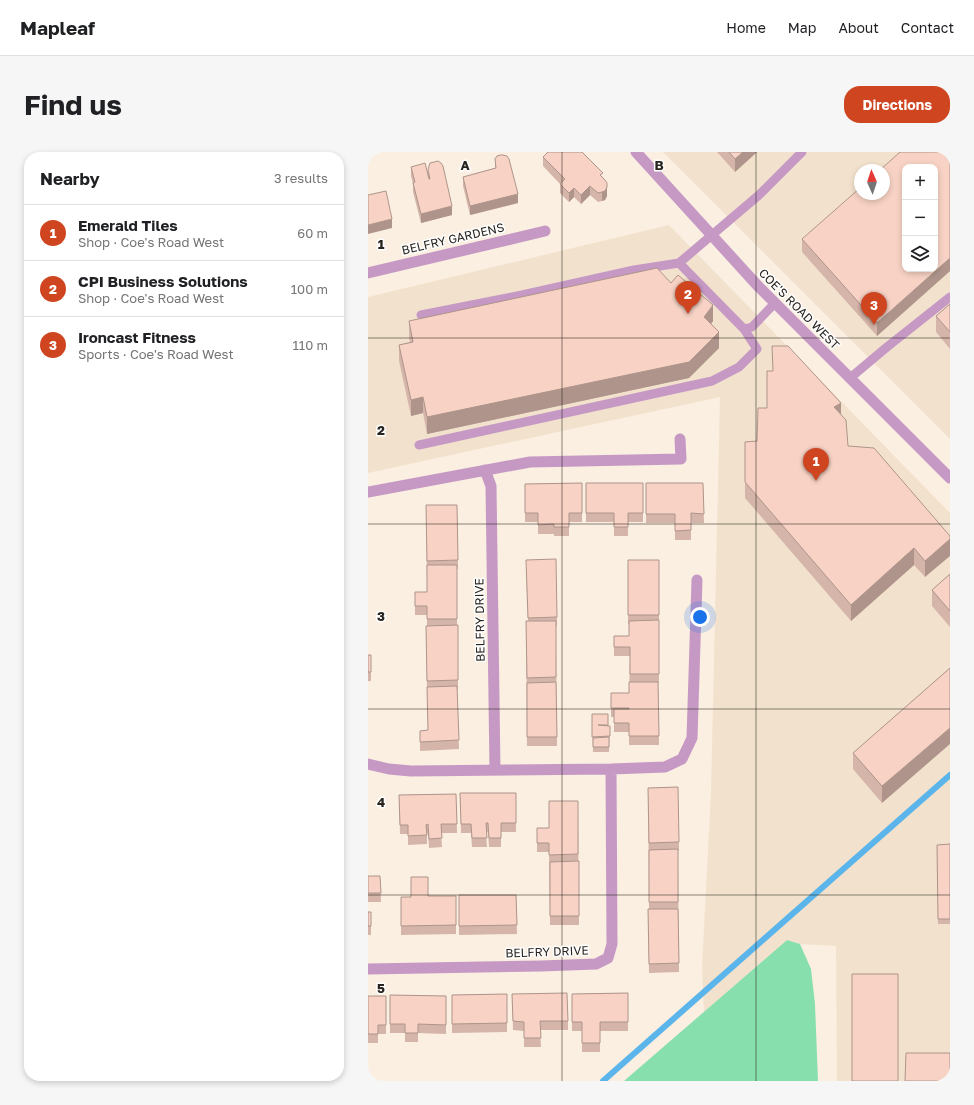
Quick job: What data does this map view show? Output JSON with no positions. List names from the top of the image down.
{
  "streets": {
    "street": ["BELFRY GARDENS", "COE'S ROAD WEST", "BELFRY DRIVE"]
  },
  "north": "top",
  "page": {
    "header": "Mapleaf",
    "nav": [
      "Home",
      "Map",
      "About",
      "Contact"
    ],
    "buttons": "Directions",
    "title": "Find us",
    "heading": ["Nearby", "3 results"],
    "map_buttons": ["+", "−"],
    "list": [
      {
        "mark": "1",
        "name": "Emerald Tiles",
        "note": "Shop · Coe's Road West",
        "value": "60 m"
      },
      {
        "mark": "2",
        "name": "CPI Business Solutions",
        "note": "Shop · Coe's Road West",
        "value": "100 m"
      },
      {
        "mark": "3",
        "name": "Ironcast Fitness",
        "note": "Sports · Coe's Road West",
        "value": "110 m"
      }
    ],
    "pins": ["2", "3", "1"]
  },
  "grid": {
    "columns": ["A", "B"],
    "rows": [
      "1",
      "2",
      "3",
      "4",
      "5"
    ]
  }
}
